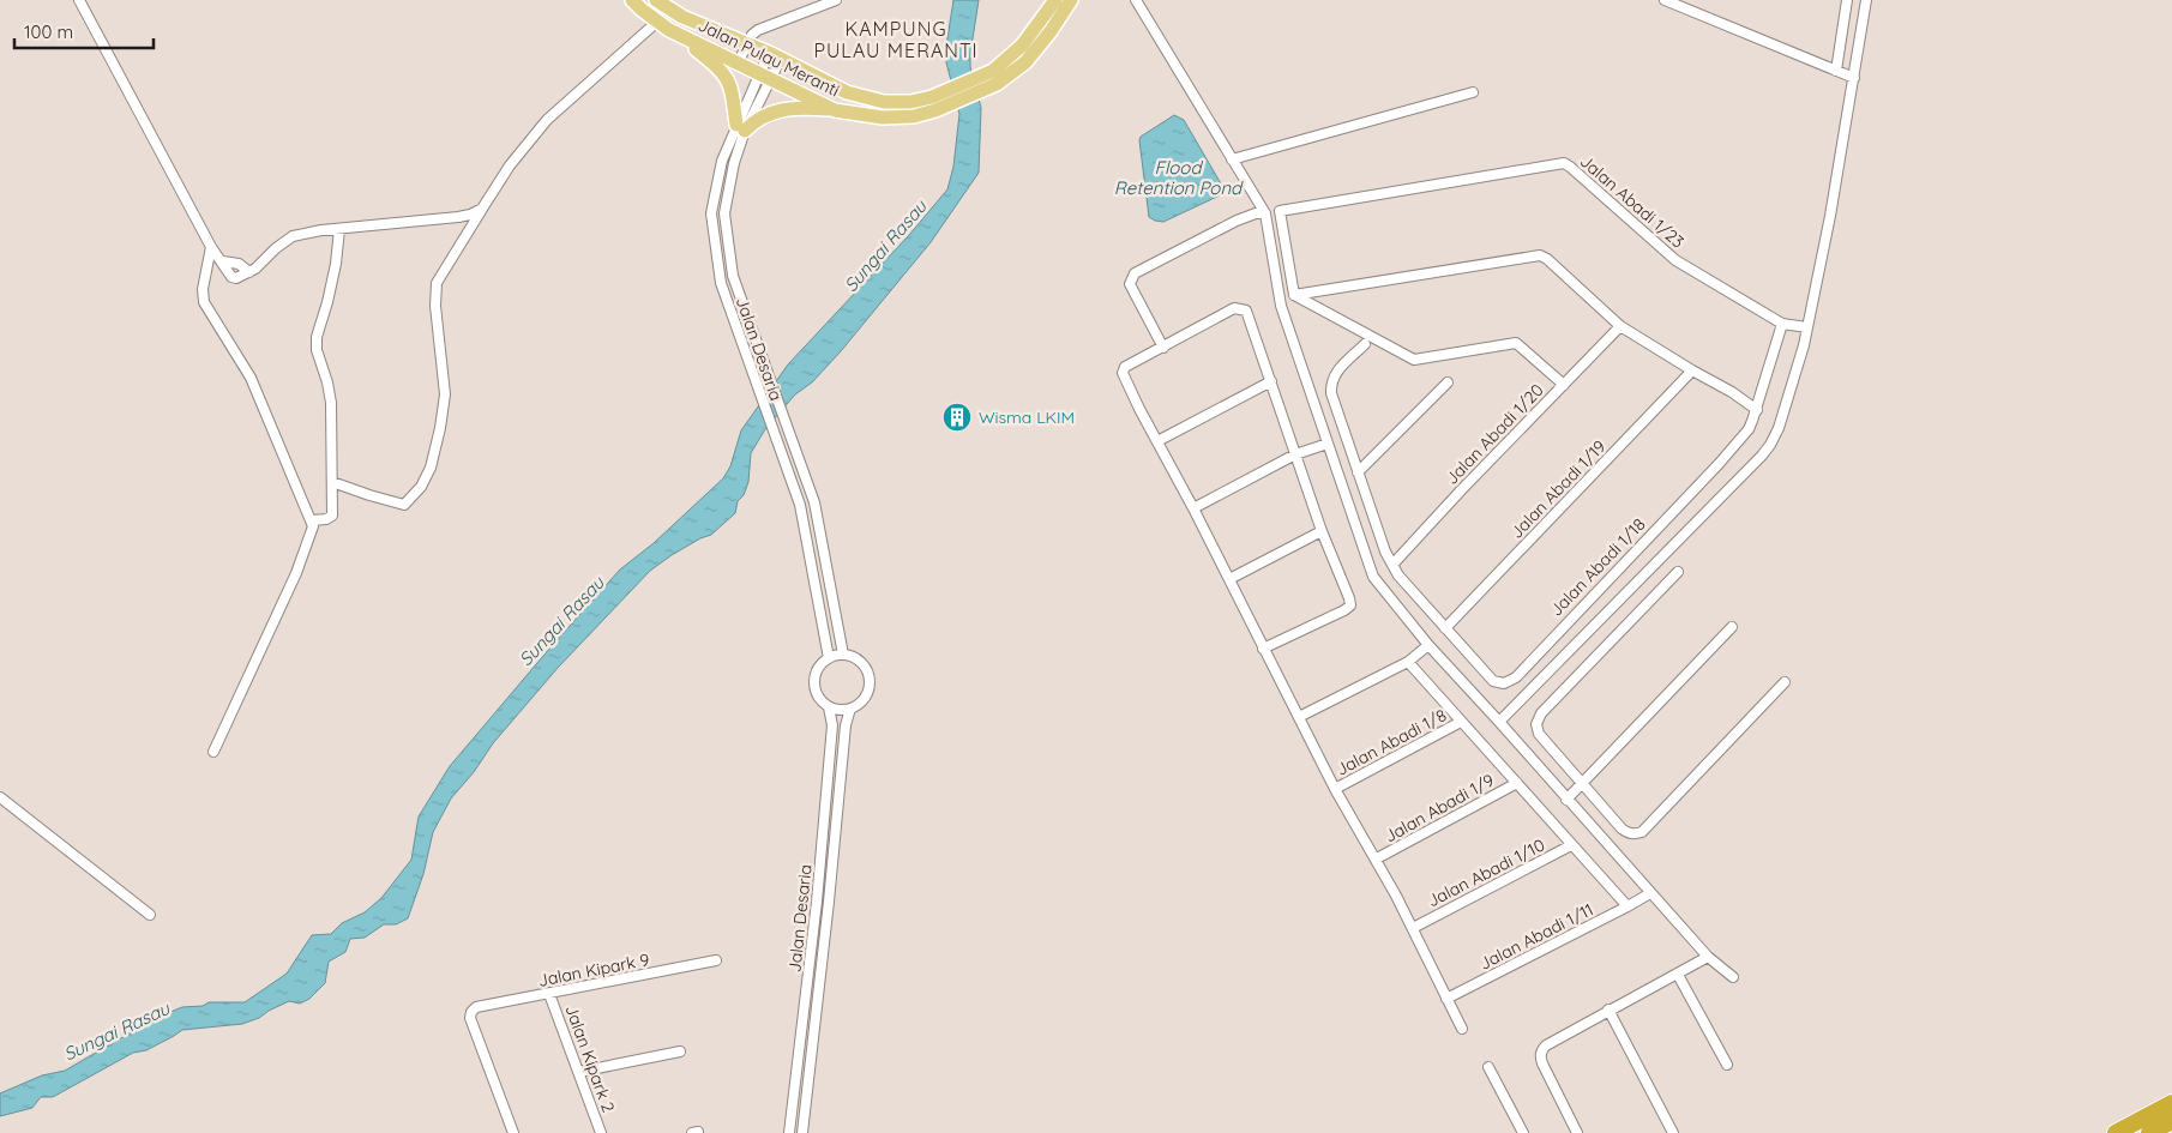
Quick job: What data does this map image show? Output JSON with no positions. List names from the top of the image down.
{
  "streets": {
    "main road": ["Jalan Pulau Meranti"],
    "street": [
      "Jalan Abadi 1/23",
      "Jalan Desaria",
      "Jalan Abadi 1/20",
      "Jalan Abadi 1/19",
      "Jalan Abadi 1/18",
      "Jalan Abadi 1/8",
      "Jalan Abadi 1/9",
      "Jalan Abadi 1/10",
      "Jalan Abadi 1/11",
      "Jalan Kipark 9",
      "Jalan Kipark 2"
    ]
  },
  "crossings": [
    ["Jalan Pulau Meranti", "Jalan Desaria"],
    ["Jalan Abadi 1/23", "Jalan Abadi 1/18"],
    ["Jalan Abadi 1/20", "Jalan Abadi 1/18"],
    ["Jalan Abadi 1/19", "Jalan Abadi 1/18"],
    ["Jalan Kipark 9", "Jalan Kipark 2"]
  ],
  "districts": ["KAMPUNG PULAU MERANTI"],
  "water": ["Flood Retention Pond", "Sungai Rasau"],
  "places": {
    "building": ["Wisma LKIM"]
  },
  "scale_bar": "100 m"
}
